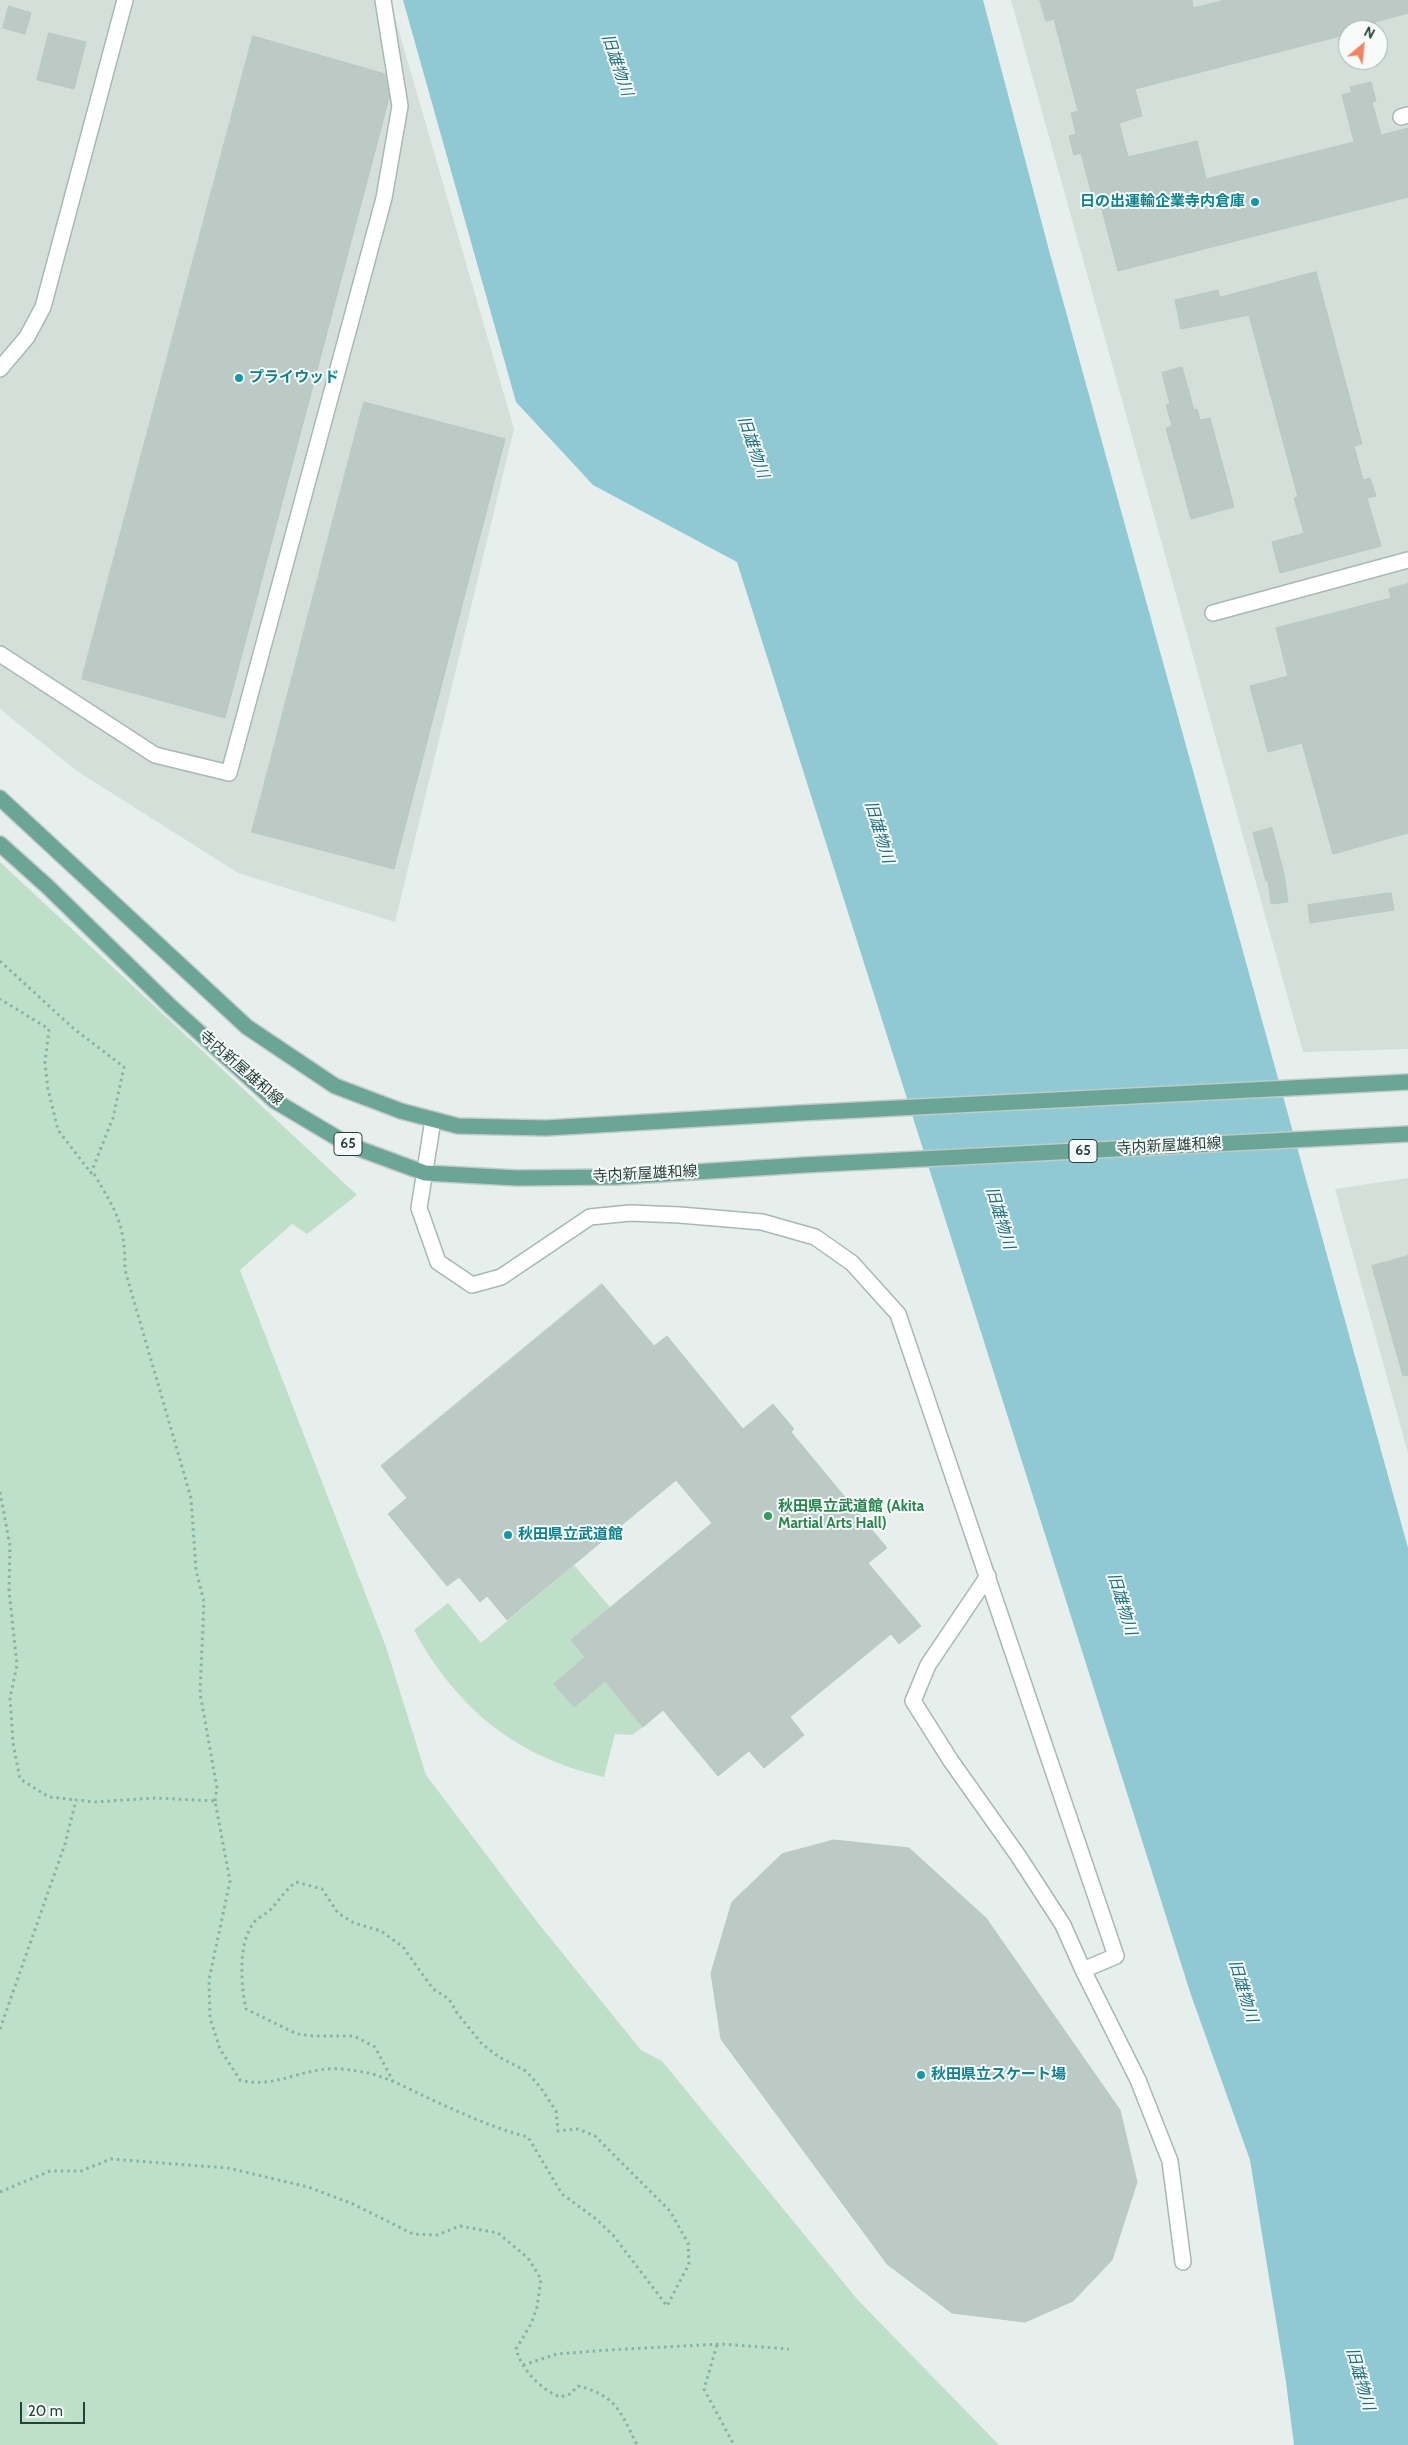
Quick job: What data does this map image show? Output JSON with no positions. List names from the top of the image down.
{
  "streets": {
    "main road": ["寺内新屋雄和線", "65"]
  },
  "water": ["旧雄物川"],
  "places": [
    "日の出運輸企業寺内倉庫",
    "プライウッド",
    "秋田県立武道館 (Akita Martial Arts Hall)",
    "秋田県立武道館",
    "秋田県立スケート場"
  ],
  "scale_bar": "20 m",
  "north": "top right"
}
